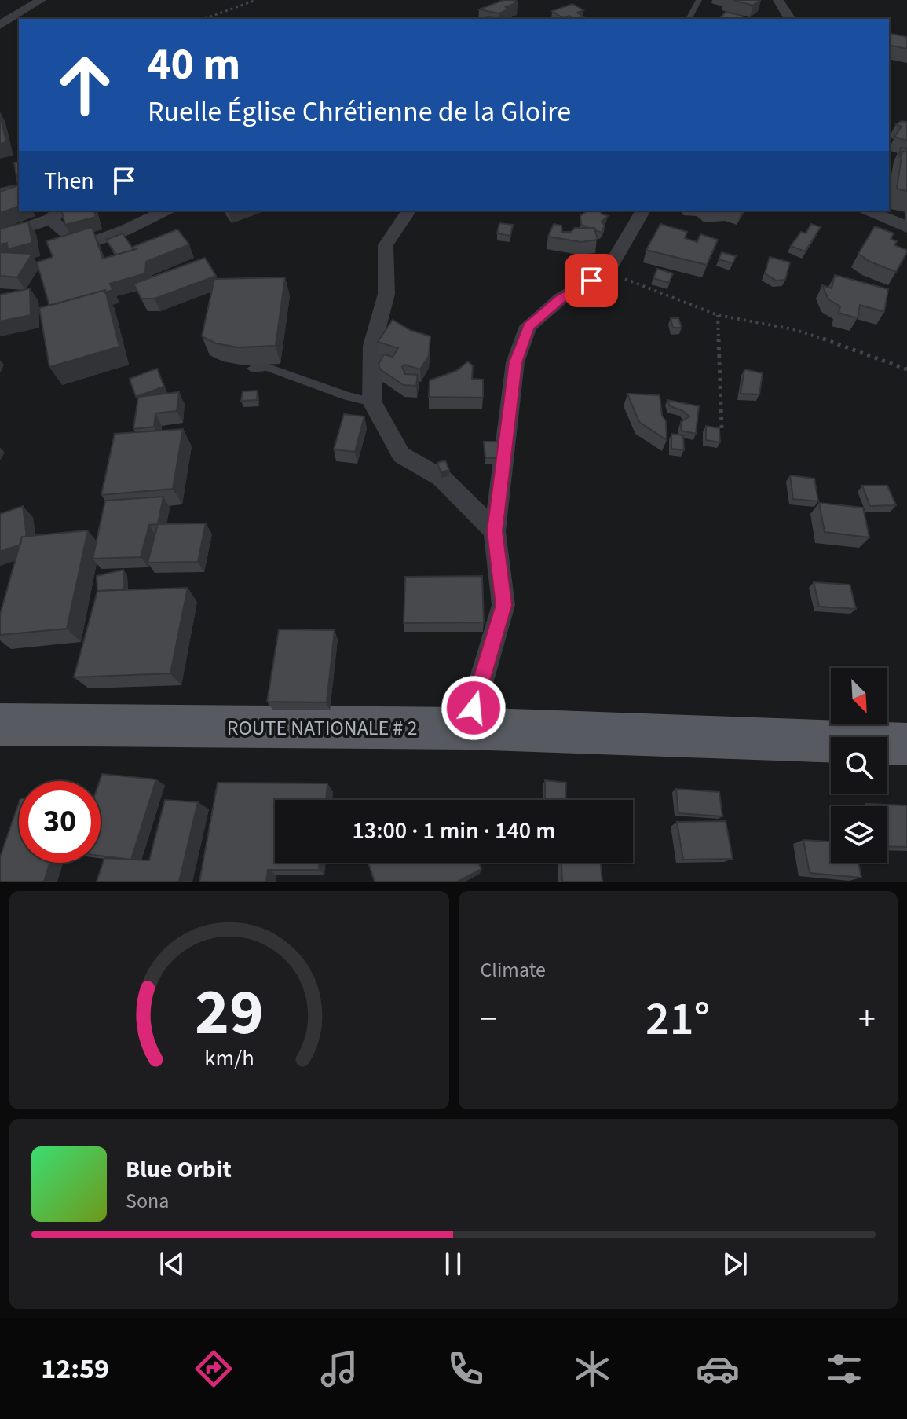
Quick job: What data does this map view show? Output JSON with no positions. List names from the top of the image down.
{
  "streets": {
    "main road": ["ROUTE NATIONALE # 2"]
  },
  "north": "bottom right",
  "page": {
    "turn": ["40 m", "Ruelle Église Chrétienne de la Gloire"],
    "then": "Then",
    "limit": "30",
    "trip": "13:00 · 1 min · 140 m",
    "tile": "Climate",
    "heat": ["−", "21°", "+"],
    "song": ["Blue Orbit", "Sona"],
    "tabs": "12:59",
    "gauge": ["29", "km/h"]
  }
}
